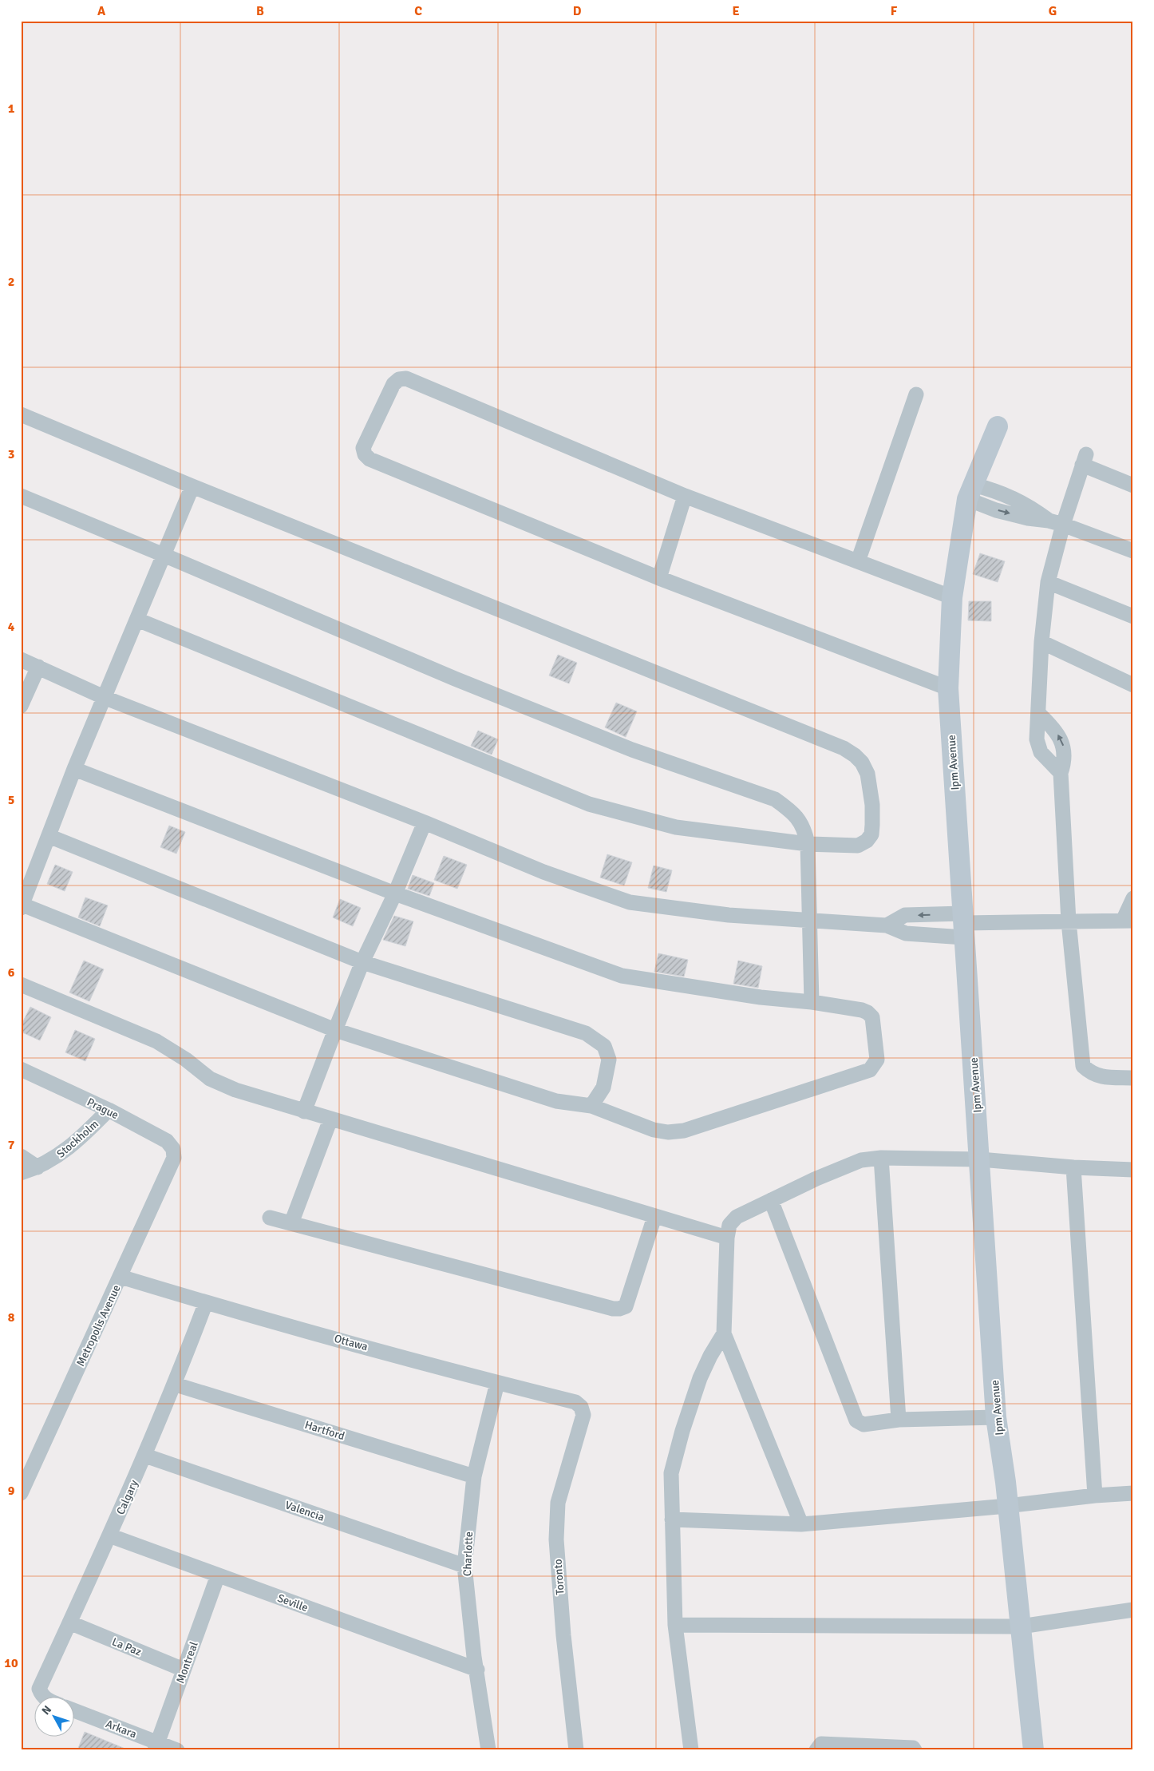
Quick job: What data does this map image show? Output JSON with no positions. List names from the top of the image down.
{
  "streets": {
    "street": [
      "Ipm Avenue",
      "Prague",
      "Stockholm",
      "Metropolis Avenue",
      "Ottawa",
      "Hartford",
      "Calgary",
      "Valencia",
      "Charlotte",
      "Toronto",
      "Seville",
      "La Paz",
      "Montreal",
      "Arkara"
    ]
  },
  "crossings": [
    ["Prague", "Stockholm"],
    ["Prague", "Metropolis Avenue"],
    ["Metropolis Avenue", "Ottawa"],
    ["Ottawa", "Calgary"],
    ["Ottawa", "Charlotte"],
    ["Ottawa", "Toronto"],
    ["Hartford", "Calgary"],
    ["Hartford", "Charlotte"],
    ["Calgary", "Valencia"],
    ["Calgary", "Seville"],
    ["Calgary", "La Paz"],
    ["Valencia", "Charlotte"],
    ["Charlotte", "Seville"],
    ["Seville", "Montreal"],
    ["La Paz", "Montreal"],
    ["Montreal", "Arkara"]
  ],
  "north": "top left",
  "grid": {
    "columns": [
      "A",
      "B",
      "C",
      "D",
      "E",
      "F",
      "G"
    ],
    "rows": [
      "1",
      "2",
      "3",
      "4",
      "5",
      "6",
      "7",
      "8",
      "9",
      "10"
    ]
  }
}
